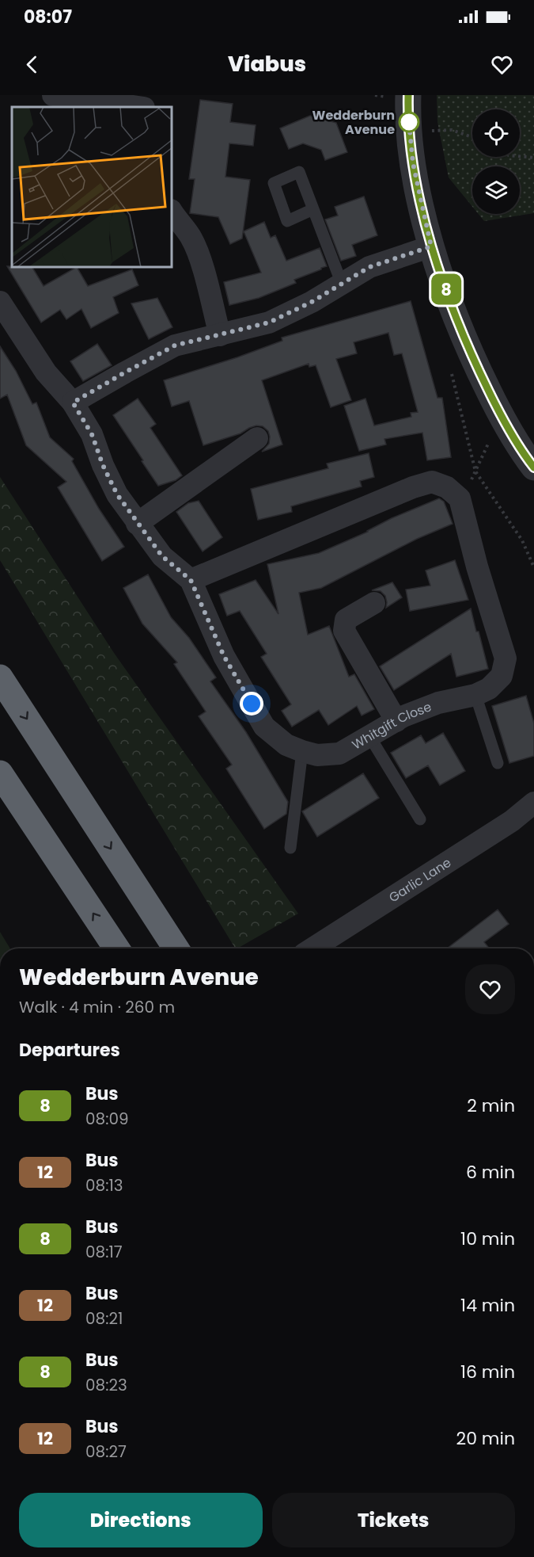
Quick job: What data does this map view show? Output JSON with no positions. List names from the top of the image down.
{
  "streets": {
    "street": ["Whitgift Close", "Garlic Lane"]
  },
  "places": ["Wedderburn Avenue"],
  "lines": ["bus line 8"],
  "page": {
    "status": "08:07",
    "header": "Viabus",
    "on_map": "8",
    "heading": [
      ["Wedderburn Avenue", "Walk · 4 min · 260 m"],
      "Departures"
    ],
    "list": [
      {
        "mark": "8",
        "name": "Bus",
        "note": "08:09",
        "value": "2 min"
      },
      {
        "mark": "12",
        "name": "Bus",
        "note": "08:13",
        "value": "6 min"
      },
      {
        "mark": "8",
        "name": "Bus",
        "note": "08:17",
        "value": "10 min"
      },
      {
        "mark": "12",
        "name": "Bus",
        "note": "08:21",
        "value": "14 min"
      },
      {
        "mark": "8",
        "name": "Bus",
        "note": "08:23",
        "value": "16 min"
      },
      {
        "mark": "12",
        "name": "Bus",
        "note": "08:27",
        "value": "20 min"
      }
    ],
    "buttons": ["Directions", "Tickets"]
  }
}
